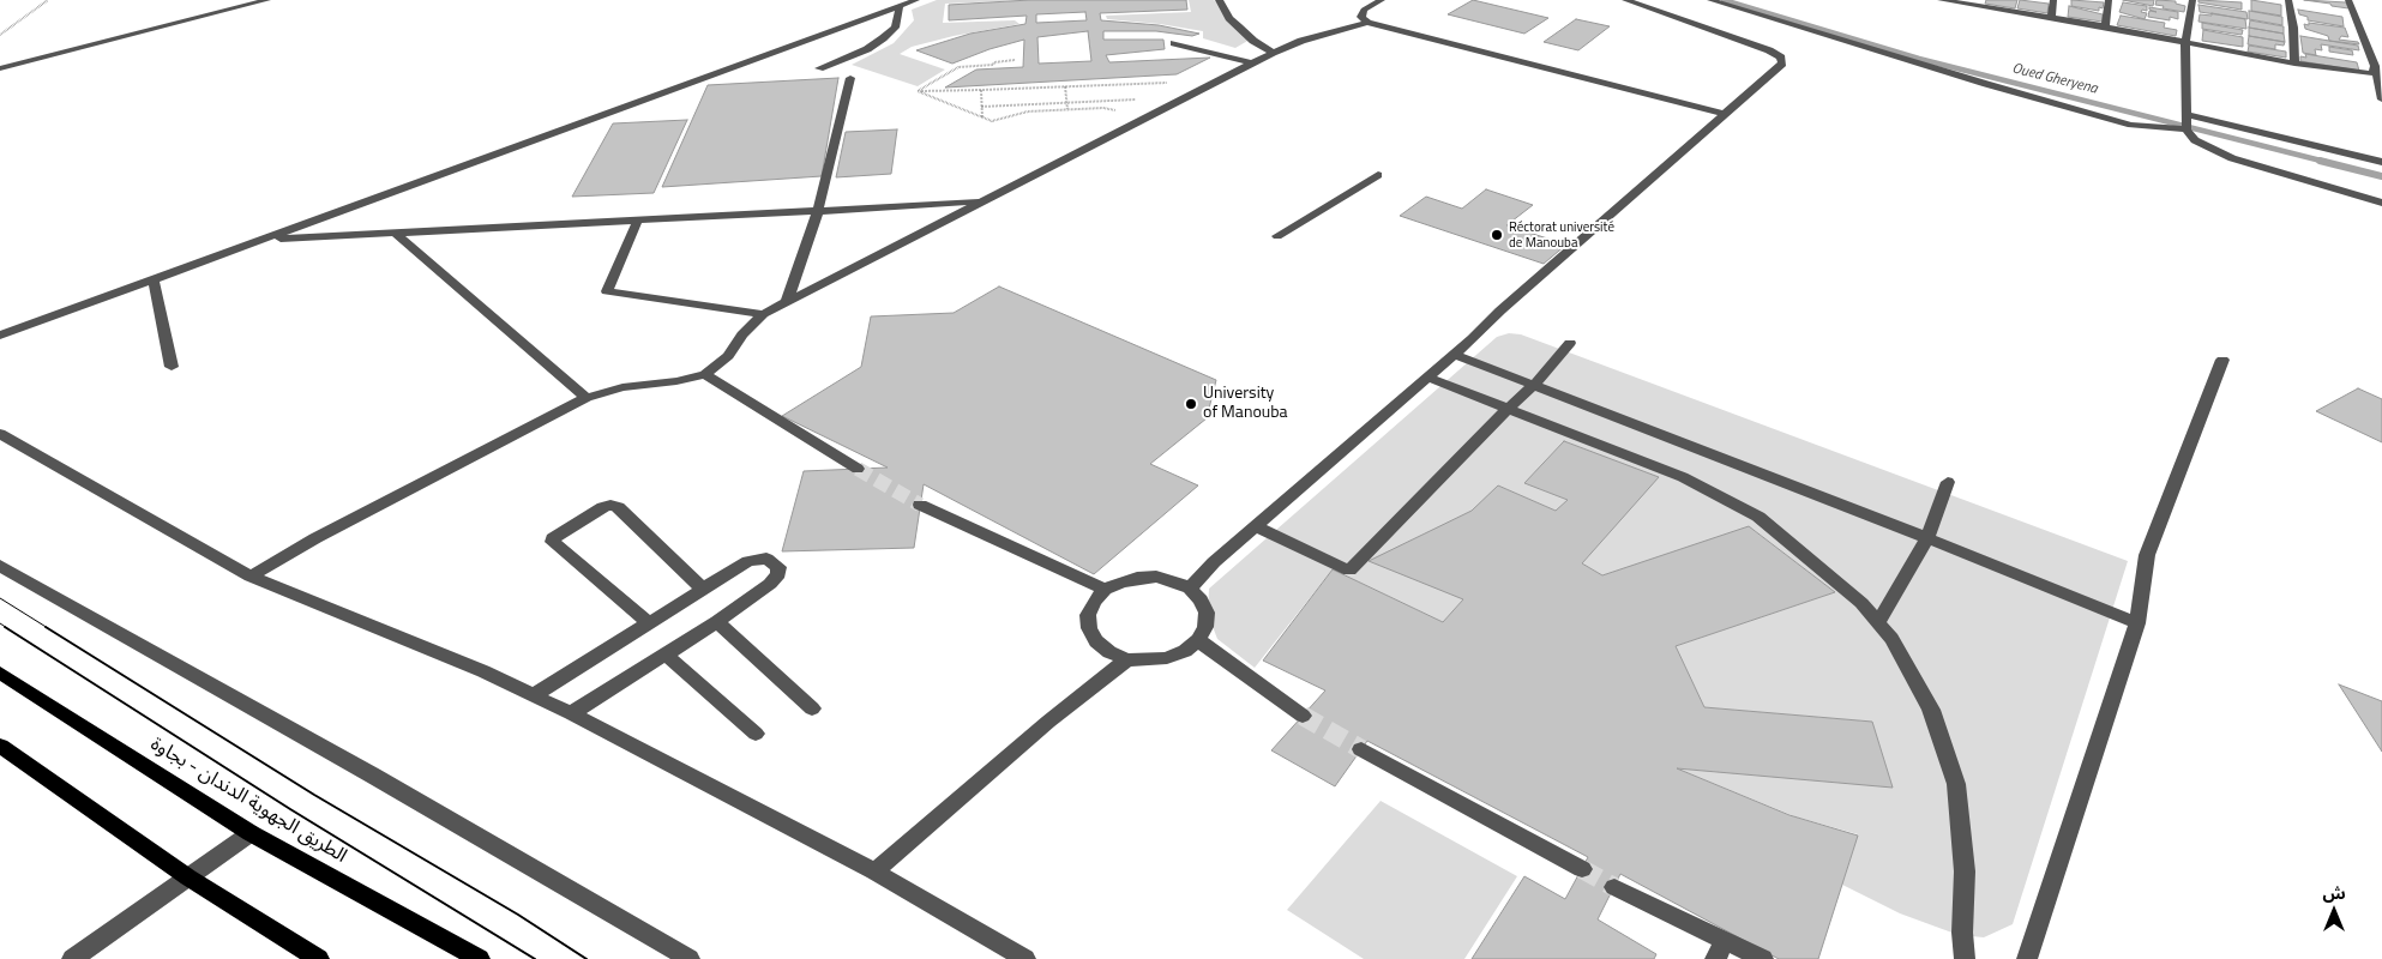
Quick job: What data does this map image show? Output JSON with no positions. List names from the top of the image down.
{
  "streets": {
    "main road": ["الطريق الجهوية الدندان - بجاوة"]
  },
  "water": ["Oued Gheryena"],
  "places": ["Réctorat université de Manouba", "University of Manouba"],
  "north": "top"
}
